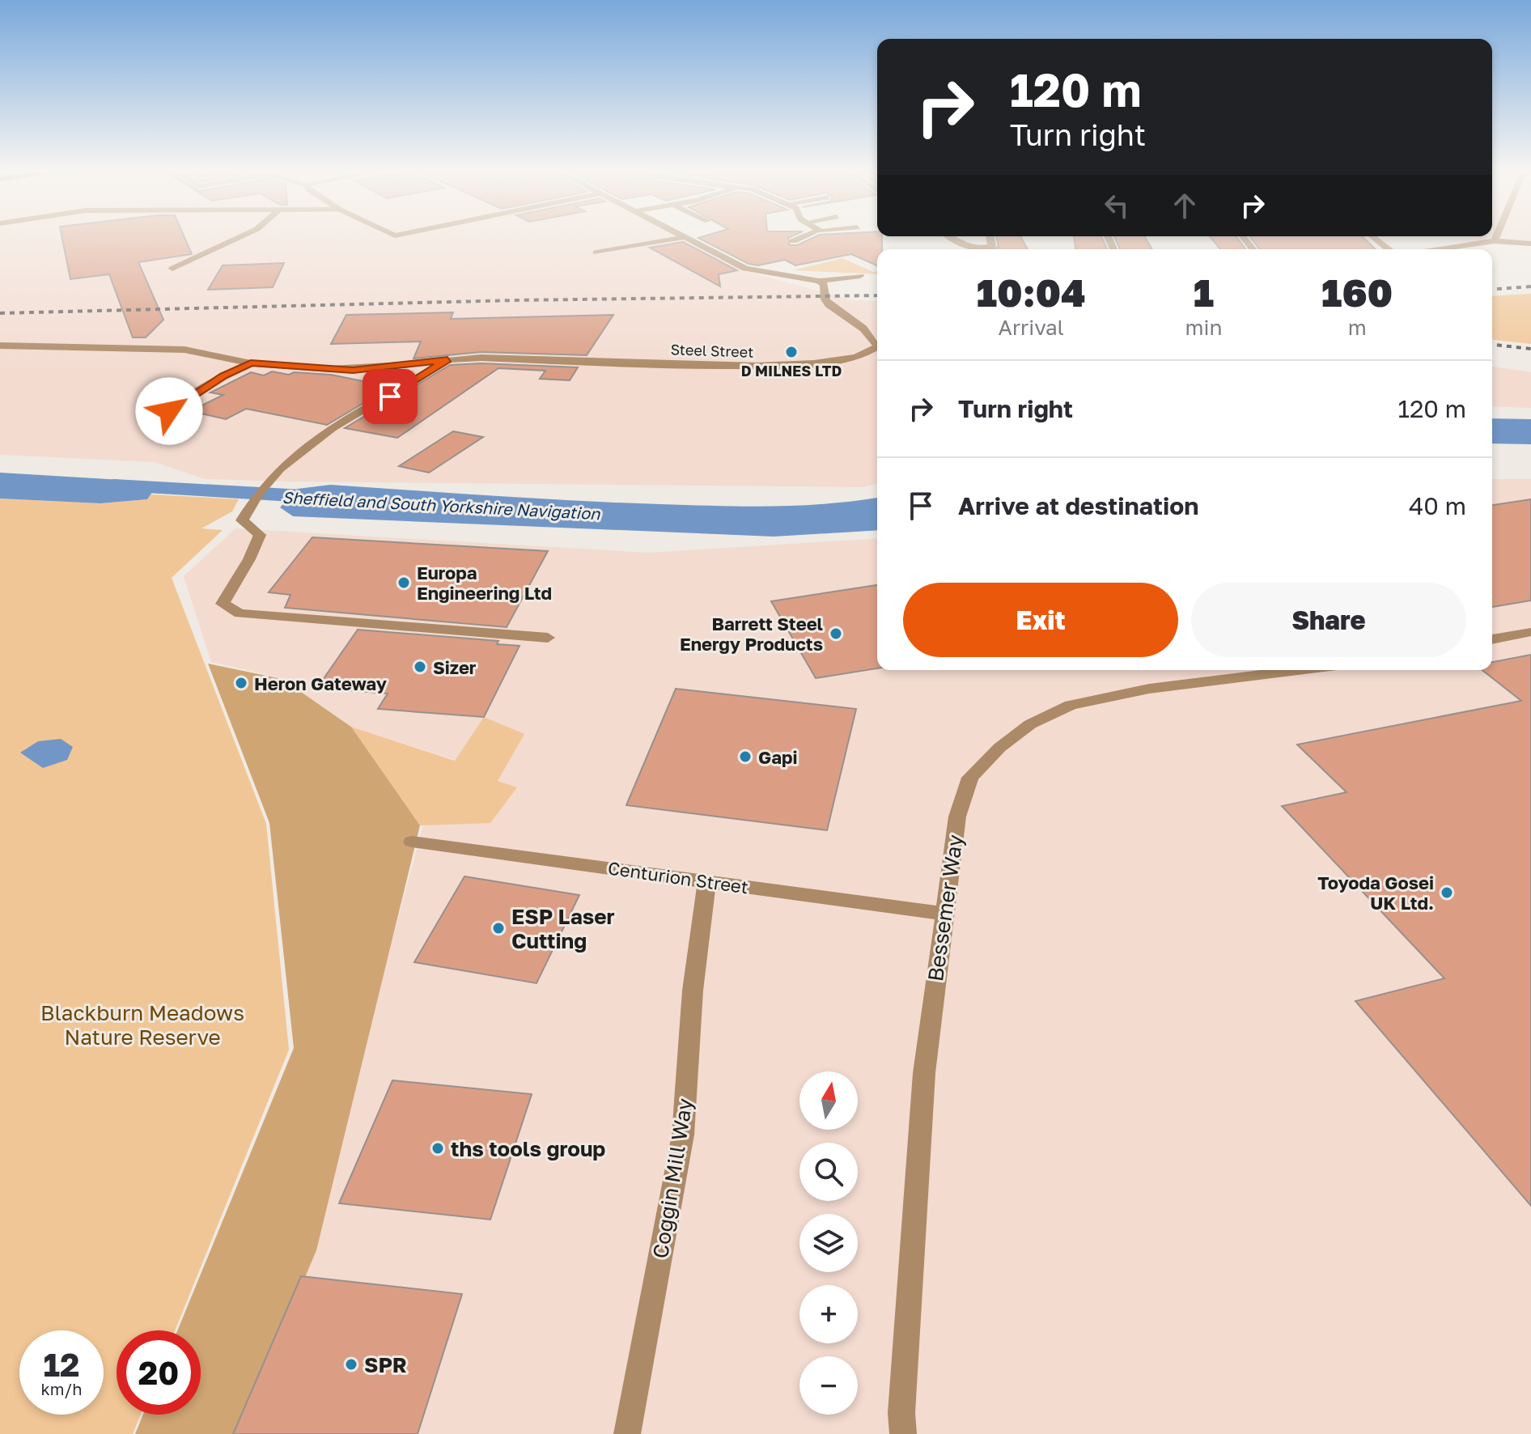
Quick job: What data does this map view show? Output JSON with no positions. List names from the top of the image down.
{
  "streets": {
    "street": [
      "Steel Street",
      "Centurion Street",
      "Bessemer Way",
      "Coggin Mill Way"
    ]
  },
  "crossings": [
    ["Centurion Street", "Bessemer Way"],
    ["Centurion Street", "Coggin Mill Way"]
  ],
  "water": ["Sheffield and South Yorkshire Navigation"],
  "parks": ["Blackburn Meadows Nature Reserve"],
  "places": [
    "D MILNES LTD",
    "Europa Engineering Ltd",
    "Barrett Steel Energy Products",
    "Sizer",
    "Heron Gateway",
    "Gapi",
    "Toyoda Gosei UK Ltd.",
    "ESP Laser Cutting",
    "ths tools group",
    "SPR"
  ],
  "north": "top",
  "page": {
    "turn": ["120 m", "Turn right"],
    "eta": [
      "10:04",
      "Arrival",
      "1",
      "min",
      "160",
      "m"
    ],
    "list": [
      {
        "name": "Turn right",
        "value": "120 m"
      },
      {
        "name": "Arrive at destination",
        "value": "40 m"
      }
    ],
    "buttons": ["Exit", "Share"],
    "map_buttons": ["+", "−"],
    "speed": "12 km/h",
    "limit": "20"
  }
}
